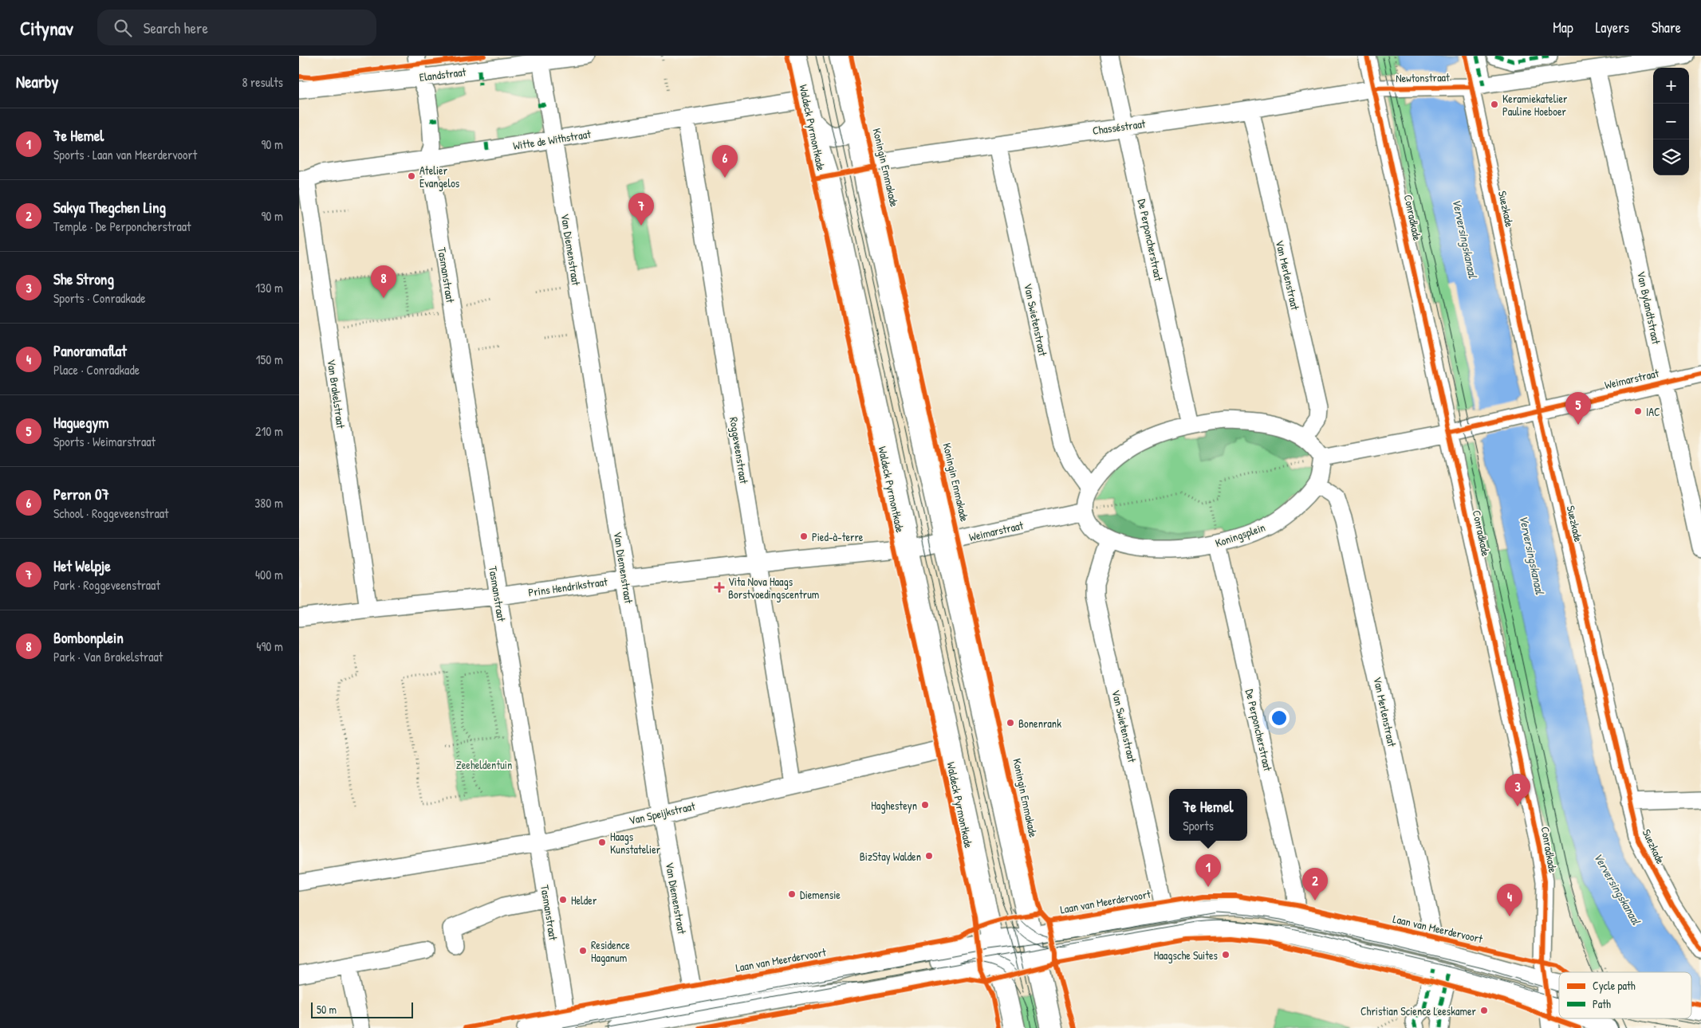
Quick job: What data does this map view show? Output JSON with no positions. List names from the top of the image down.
{
  "streets": {
    "main road": ["Waldeck Pyrmontkade", "Koningin Emmakade"],
    "street": [
      "Elandstraat",
      "Newtonstraat",
      "Chasséstraat",
      "Witte de Withstraat",
      "Suezkade",
      "Conradkade",
      "De Perponcherstraat",
      "Van Diemenstraat",
      "Tasmanstraat",
      "Van Merlenstraat",
      "Van Bylandtstraat",
      "Van Swietenstraat",
      "Weimarstraat",
      "Van Brakelstraat",
      "Roggeveenstraat",
      "Koningsplein",
      "Prins Hendrikstraat",
      "Van Speijkstraat",
      "Laan van Meerdervoort"
    ]
  },
  "crossings": [
    ["Elandstraat", "Van Diemenstraat"],
    ["Elandstraat", "Tasmanstraat"],
    ["Newtonstraat", "Chasséstraat"],
    ["Newtonstraat", "Suezkade"],
    ["Newtonstraat", "Conradkade"],
    ["Newtonstraat", "Van Bylandtstraat"],
    ["Chasséstraat", "Koningin Emmakade"],
    ["Chasséstraat", "Conradkade"],
    ["Chasséstraat", "De Perponcherstraat"],
    ["Chasséstraat", "Van Merlenstraat"],
    ["Chasséstraat", "Van Swietenstraat"],
    ["Waldeck Pyrmontkade", "Witte de Withstraat"],
    ["Waldeck Pyrmontkade", "Weimarstraat"],
    ["Waldeck Pyrmontkade", "Prins Hendrikstraat"],
    ["Waldeck Pyrmontkade", "Van Speijkstraat"],
    ["Waldeck Pyrmontkade", "Laan van Meerdervoort"],
    ["Witte de Withstraat", "Van Diemenstraat"],
    ["Witte de Withstraat", "Tasmanstraat"],
    ["Witte de Withstraat", "Van Brakelstraat"],
    ["Witte de Withstraat", "Roggeveenstraat"],
    ["Koningin Emmakade", "Weimarstraat"],
    ["Koningin Emmakade", "Laan van Meerdervoort"],
    ["Suezkade", "Weimarstraat"],
    ["Conradkade", "Weimarstraat"],
    ["Conradkade", "Laan van Meerdervoort"],
    ["De Perponcherstraat", "Koningsplein"],
    ["De Perponcherstraat", "Laan van Meerdervoort"],
    ["Van Diemenstraat", "Prins Hendrikstraat"],
    ["Van Diemenstraat", "Van Speijkstraat"],
    ["Van Diemenstraat", "Laan van Meerdervoort"],
    ["Tasmanstraat", "Prins Hendrikstraat"],
    ["Tasmanstraat", "Van Speijkstraat"],
    ["Tasmanstraat", "Laan van Meerdervoort"],
    ["Van Merlenstraat", "Koningsplein"],
    ["Van Merlenstraat", "Laan van Meerdervoort"],
    ["Van Bylandtstraat", "Weimarstraat"],
    ["Van Swietenstraat", "Koningsplein"],
    ["Van Swietenstraat", "Laan van Meerdervoort"],
    ["Weimarstraat", "Koningsplein"],
    ["Weimarstraat", "Prins Hendrikstraat"],
    ["Van Brakelstraat", "Prins Hendrikstraat"],
    ["Roggeveenstraat", "Prins Hendrikstraat"],
    ["Roggeveenstraat", "Van Speijkstraat"]
  ],
  "water": ["Verversingskanaal"],
  "parks": ["Zeeheldentuin"],
  "places": {
    "other": [
      "Keramiekatelier Pauline Hoeboer",
      "Atelier Evangelos",
      "IAC",
      "Pied-à-terre",
      "Bonenrank",
      "Haghesteyn",
      "Haags Kunstatelier",
      "BizStay Walden",
      "Diemensie",
      "Helder",
      "Residence Haganum",
      "Haagsche Suites",
      "Christian Science Leeskamer"
    ],
    "health": ["Vita Nova Haags Borstvoedingscentrum"]
  },
  "legend": ["Cycle path", "Path"],
  "scale_bar": "50 m",
  "page": {
    "header": "Citynav",
    "search": "Search here",
    "nav": ["Map", "Layers", "Share"],
    "heading": ["Nearby", "8 results"],
    "map_buttons": ["+", "−"],
    "list": [
      {
        "mark": "1",
        "name": "7e Hemel",
        "note": "Sports · Laan van Meerdervoort",
        "value": "90 m"
      },
      {
        "mark": "2",
        "name": "Sakya Thegchen Ling",
        "note": "Temple · De Perponcherstraat",
        "value": "90 m"
      },
      {
        "mark": "3",
        "name": "She Strong",
        "note": "Sports · Conradkade",
        "value": "130 m"
      },
      {
        "mark": "4",
        "name": "Panoramaflat",
        "note": "Place · Conradkade",
        "value": "150 m"
      },
      {
        "mark": "5",
        "name": "Haguegym",
        "note": "Sports · Weimarstraat",
        "value": "210 m"
      },
      {
        "mark": "6",
        "name": "Perron 07",
        "note": "School · Roggeveenstraat",
        "value": "380 m"
      },
      {
        "mark": "7",
        "name": "Het Welpje",
        "note": "Park · Roggeveenstraat",
        "value": "400 m"
      },
      {
        "mark": "8",
        "name": "Bombonplein",
        "note": "Park · Van Brakelstraat",
        "value": "490 m"
      }
    ],
    "pins": [
      "6",
      "7",
      "8",
      "5",
      "3",
      "1",
      "2",
      "4"
    ],
    "popup": ["7e Hemel", "Sports"],
    "scale": "50 m"
  }
}
